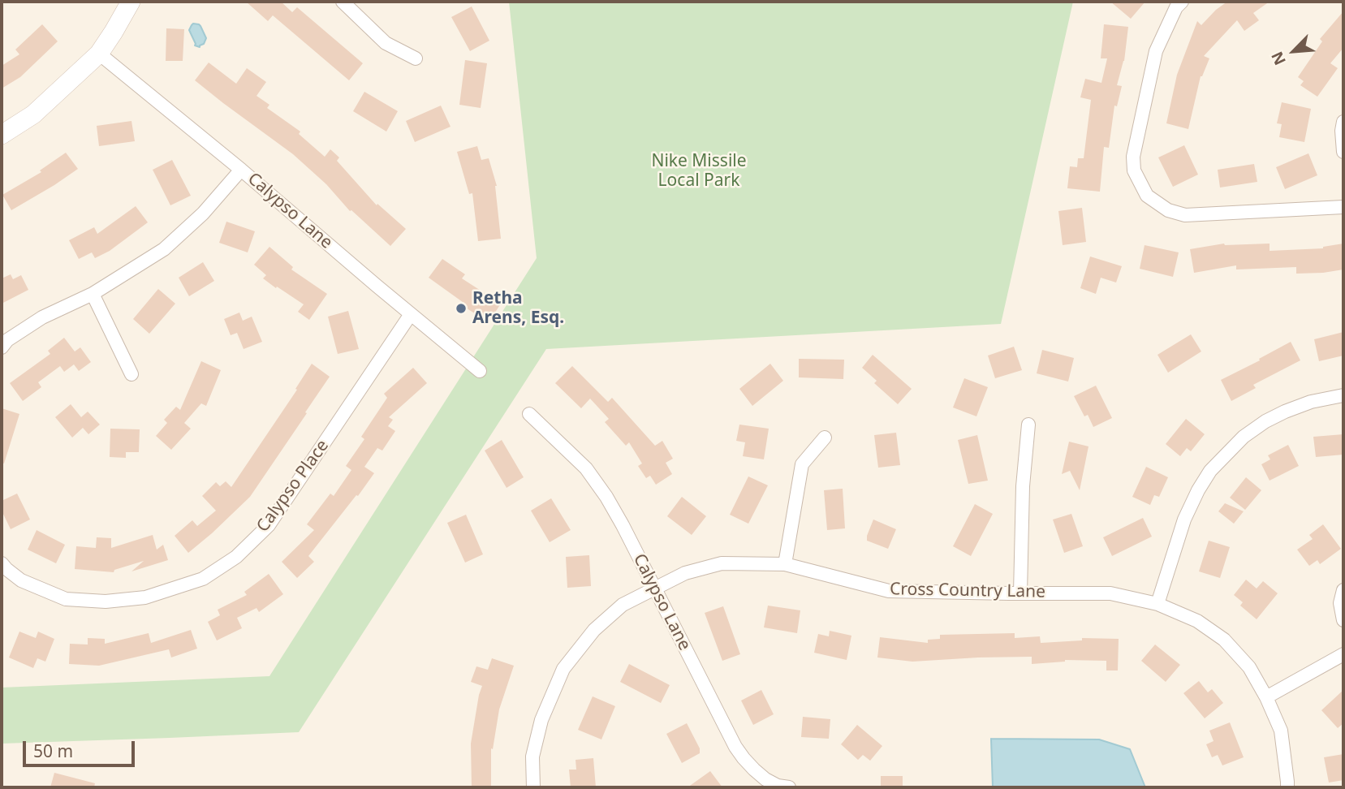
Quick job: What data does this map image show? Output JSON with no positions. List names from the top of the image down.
{
  "streets": {
    "street": ["Calypso Lane", "Calypso Place", "Cross Country Lane"]
  },
  "crossings": [
    ["Calypso Lane", "Calypso Place"],
    ["Calypso Lane", "Cross Country Lane"]
  ],
  "parks": ["Nike Missile Local Park"],
  "places": ["Retha Arens, Esq."],
  "scale_bar": "50 m",
  "north": "bottom left"
}
